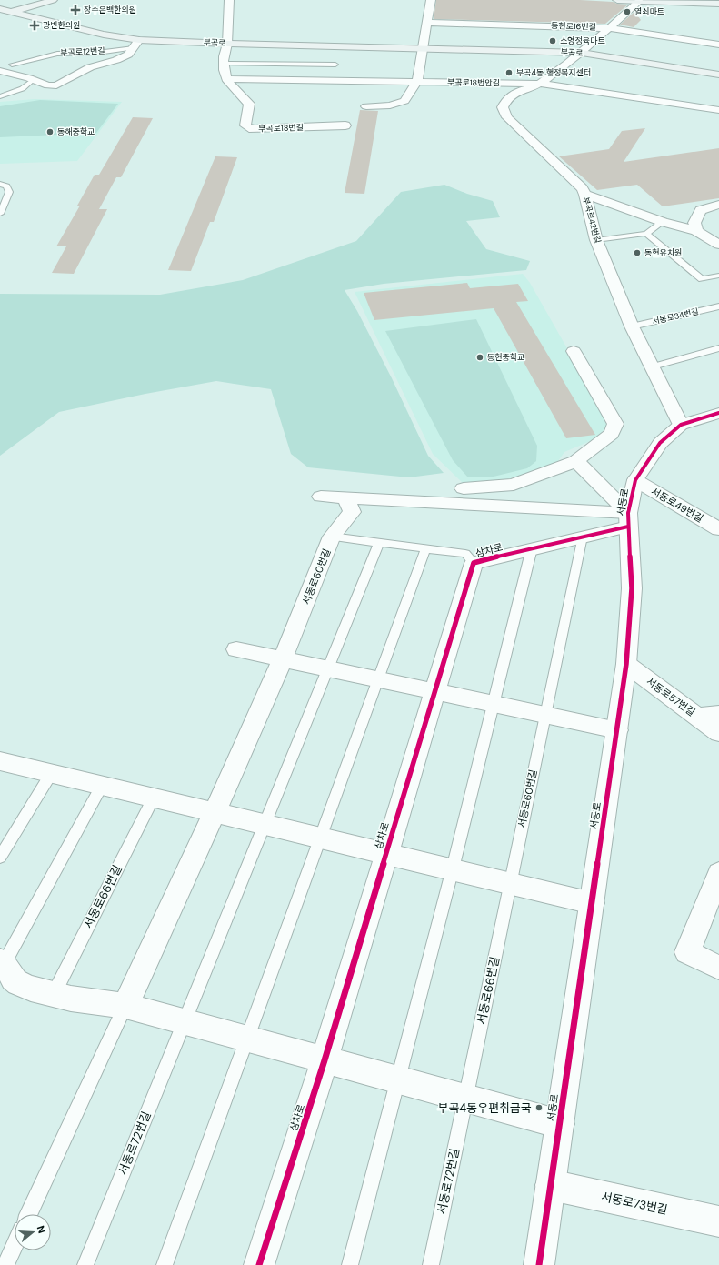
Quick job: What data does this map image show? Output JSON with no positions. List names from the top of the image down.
{
  "streets": {
    "main road": ["부곡로"],
    "street": [
      "동현로16번길",
      "부곡로12번길",
      "부곡로18번안길",
      "부곡로18번길",
      "부곡로42번길",
      "서동로",
      "서동로49번길",
      "삼차로",
      "서동로60번길",
      "서동로57번길",
      "서동로73번길"
    ],
    "lane": ["서동로34번길", "서동로66번길", "서동로72번길"]
  },
  "crossings": [
    ["동현로16번길", "부곡로42번길"],
    ["부곡로", "부곡로12번길"],
    ["부곡로", "부곡로42번길"],
    ["부곡로18번안길", "부곡로18번길"],
    ["부곡로18번안길", "부곡로42번길"],
    ["부곡로42번길", "서동로34번길"],
    ["부곡로42번길", "서동로"],
    ["서동로", "서동로49번길"],
    ["서동로", "삼차로"],
    ["서동로", "서동로60번길"],
    ["서동로", "서동로57번길"],
    ["서동로", "서동로73번길"],
    ["삼차로", "서동로60번길"],
    ["서동로60번길", "서동로66번길"],
    ["서동로66번길", "서동로72번길"]
  ],
  "places": {
    "health": ["장수은백한의원", "광빈한의원"],
    "other": [
      "열쇠마트",
      "소영정육마트",
      "부곡4동 행정복지센터",
      "동해중학교",
      "동현유치원",
      "동현중학교",
      "부곡4동우편취급국"
    ]
  },
  "north": "right"
}
